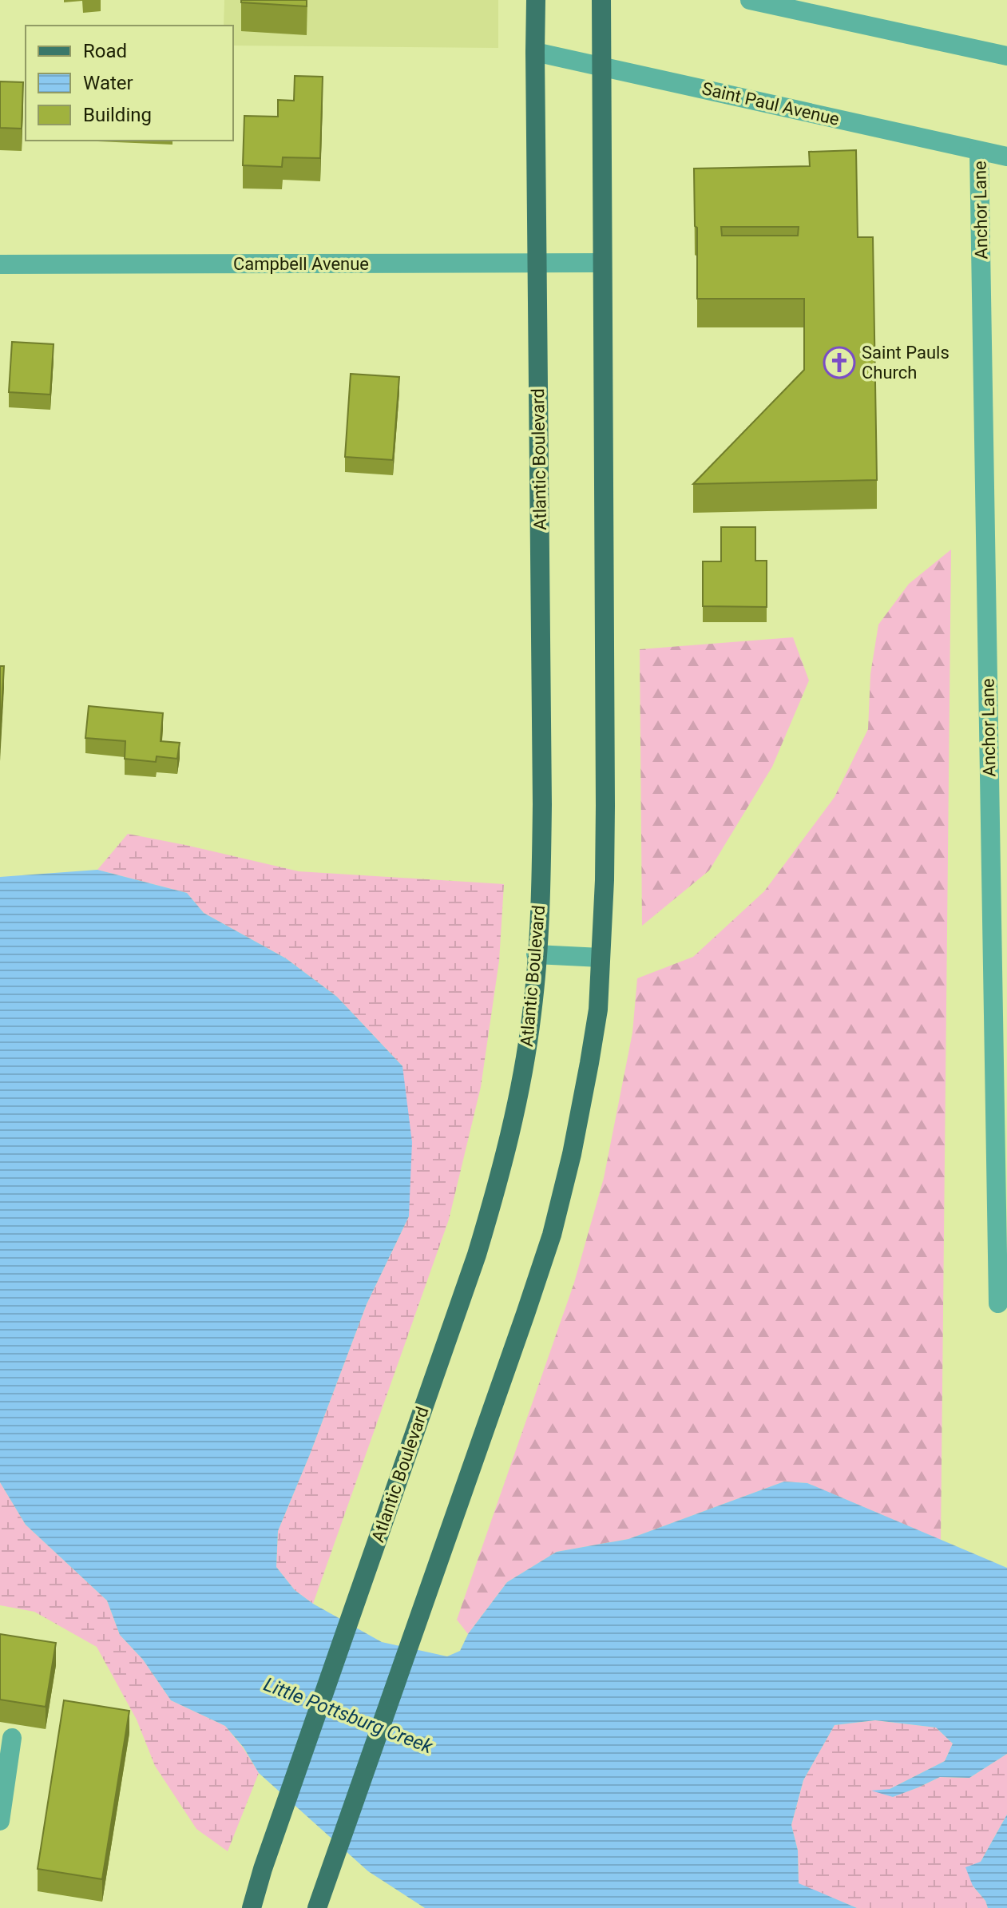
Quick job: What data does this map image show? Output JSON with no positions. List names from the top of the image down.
{
  "streets": {
    "main road": ["Atlantic Boulevard"],
    "street": ["Saint Paul Avenue", "Anchor Lane", "Campbell Avenue"]
  },
  "crossings": [
    ["Saint Paul Avenue", "Anchor Lane"],
    ["Saint Paul Avenue", "Atlantic Boulevard"],
    ["Campbell Avenue", "Atlantic Boulevard"]
  ],
  "water": ["Little Pottsburg Creek"],
  "places": {
    "church": ["Saint Pauls Church"]
  },
  "legend": ["Road", "Water", "Building"]
}
